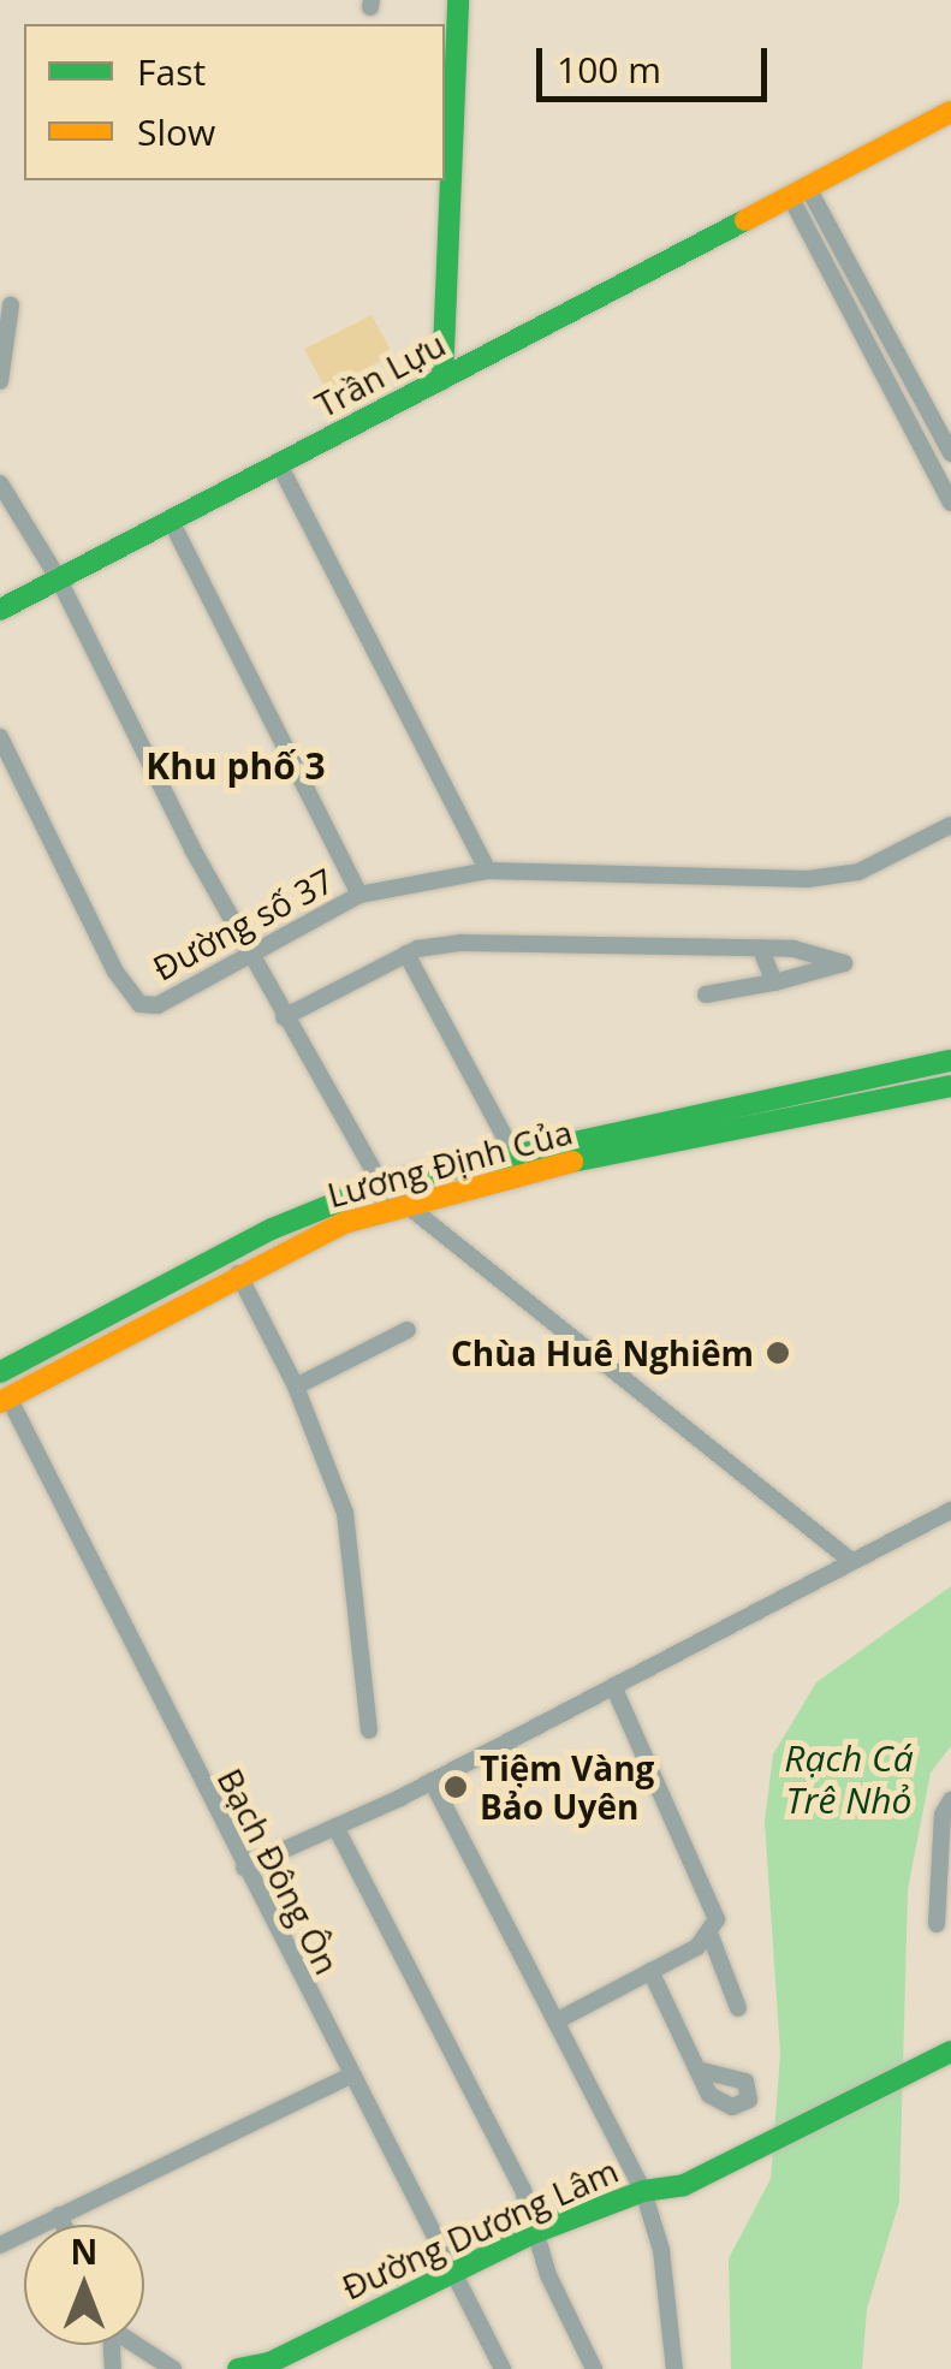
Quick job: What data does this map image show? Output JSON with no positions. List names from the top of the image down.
{
  "streets": {
    "street": [
      "Trần Lựu",
      "Đường số 37",
      "Lương Định Của",
      "Bạch Đông Ôn",
      "Đường Dương Lâm"
    ]
  },
  "crossings": [
    ["Lương Định Của", "Bạch Đông Ôn"],
    ["Bạch Đông Ôn", "Đường Dương Lâm"]
  ],
  "districts": ["Khu phố 3"],
  "water": ["Rạch Cá Trê Nhỏ"],
  "places": ["Chùa Huê Nghiêm", "Tiệm Vàng Bảo Uyên"],
  "legend": ["Fast", "Slow"],
  "scale_bar": "100 m",
  "north": "top"
}
